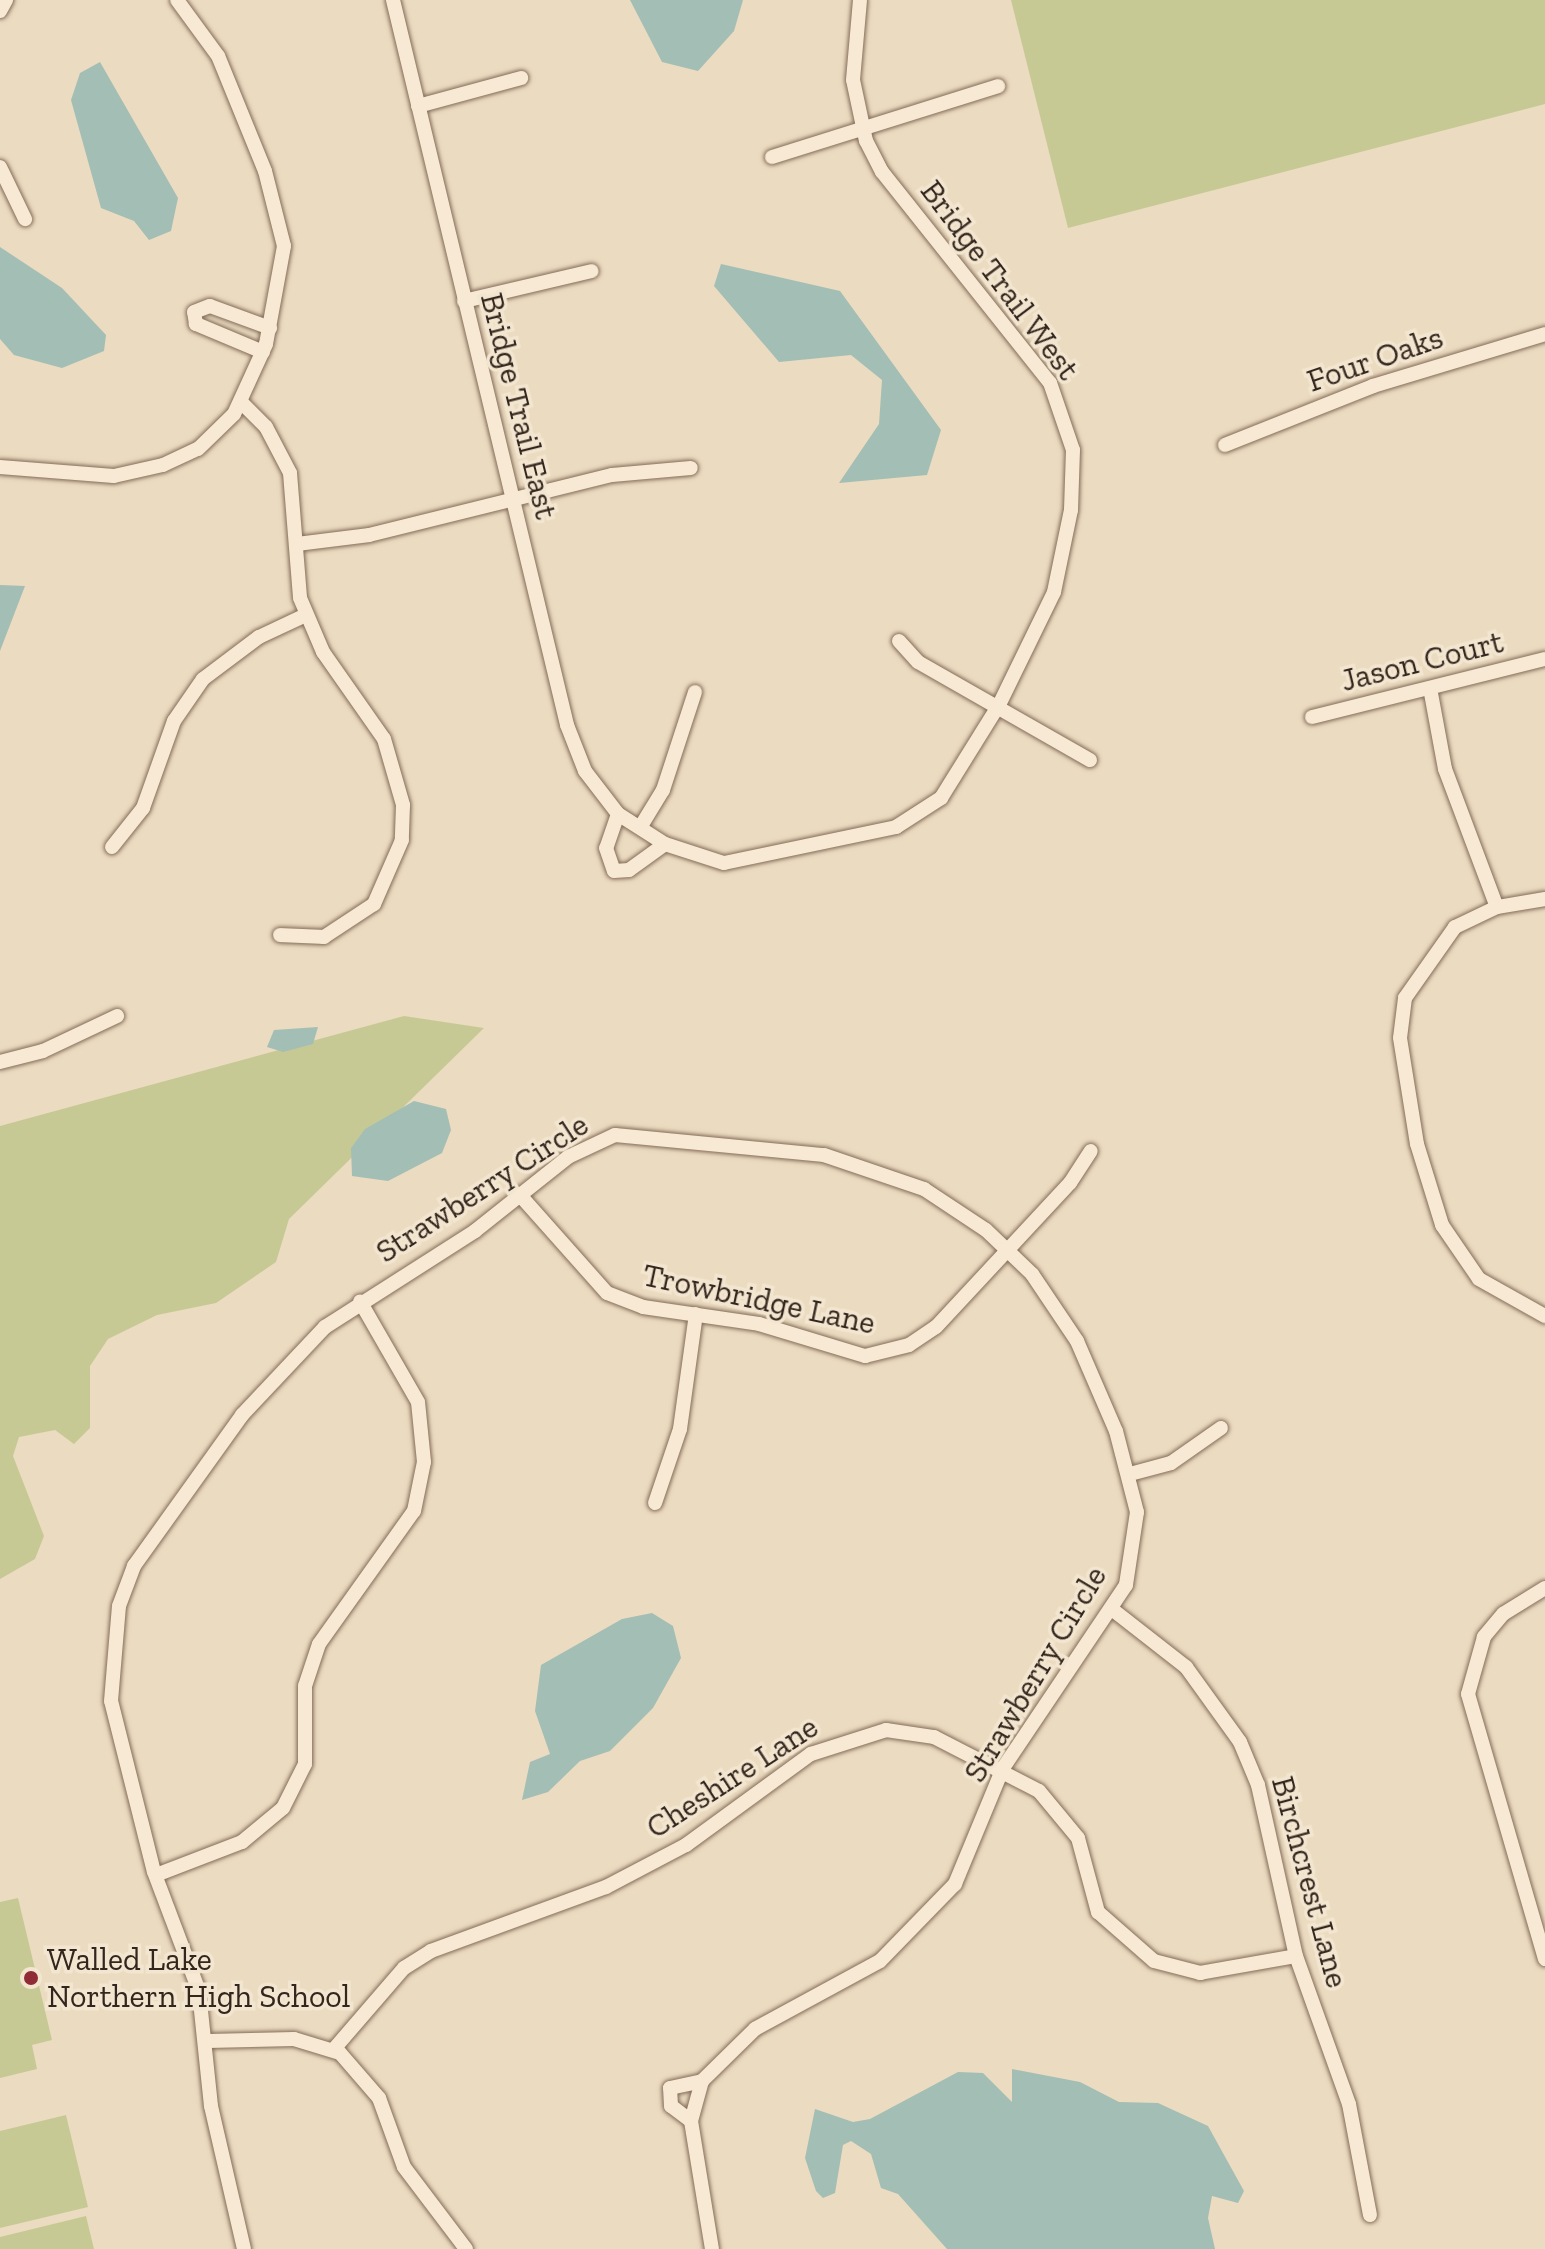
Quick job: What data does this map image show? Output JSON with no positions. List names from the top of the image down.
{
  "streets": {
    "street": [
      "Bridge Trail West",
      "Four Oaks",
      "Bridge Trail East",
      "Jason Court",
      "Strawberry Circle",
      "Trowbridge Lane",
      "Cheshire Lane",
      "Birchcrest Lane"
    ]
  },
  "crossings": [
    ["Bridge Trail West", "Bridge Trail East"],
    ["Strawberry Circle", "Trowbridge Lane"],
    ["Strawberry Circle", "Cheshire Lane"],
    ["Strawberry Circle", "Birchcrest Lane"],
    ["Cheshire Lane", "Birchcrest Lane"]
  ],
  "places": ["Walled Lake Northern High School"]
}
